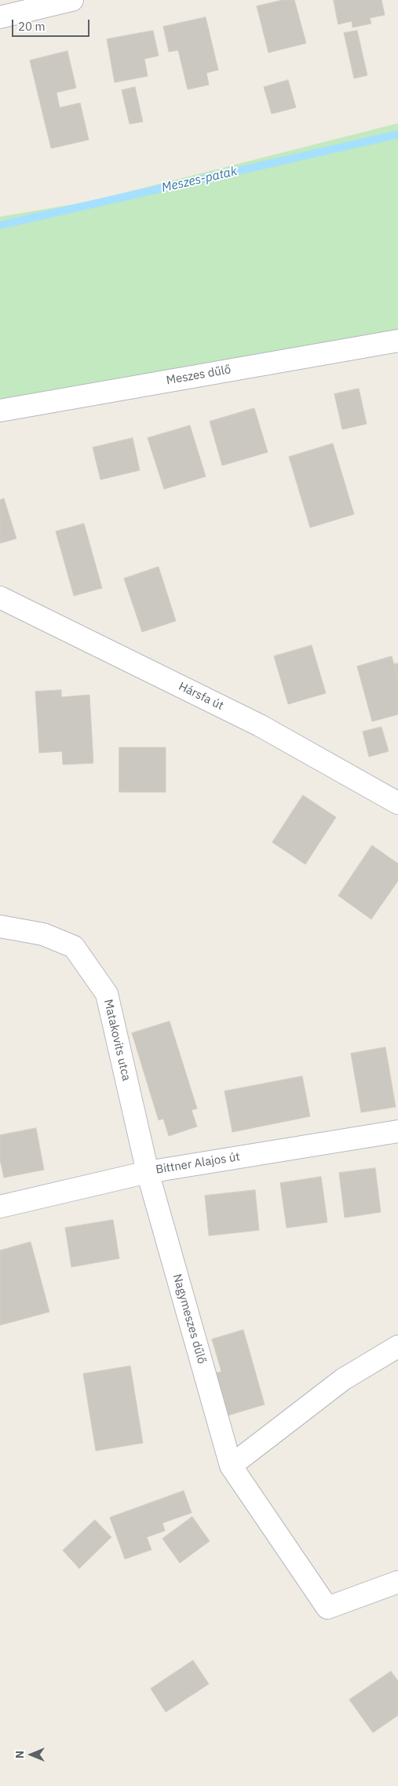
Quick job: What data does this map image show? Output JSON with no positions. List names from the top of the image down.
{
  "streets": {
    "street": [
      "Meszes dűlő",
      "Hársfa út",
      "Matakovits utca",
      "Bittner Alajos út",
      "Nagymeszes dűlő"
    ]
  },
  "crossings": [
    ["Matakovits utca", "Bittner Alajos út"],
    ["Matakovits utca", "Nagymeszes dűlő"],
    ["Bittner Alajos út", "Nagymeszes dűlő"]
  ],
  "water": ["Meszes-patak"],
  "scale_bar": "20 m",
  "north": "left"
}
